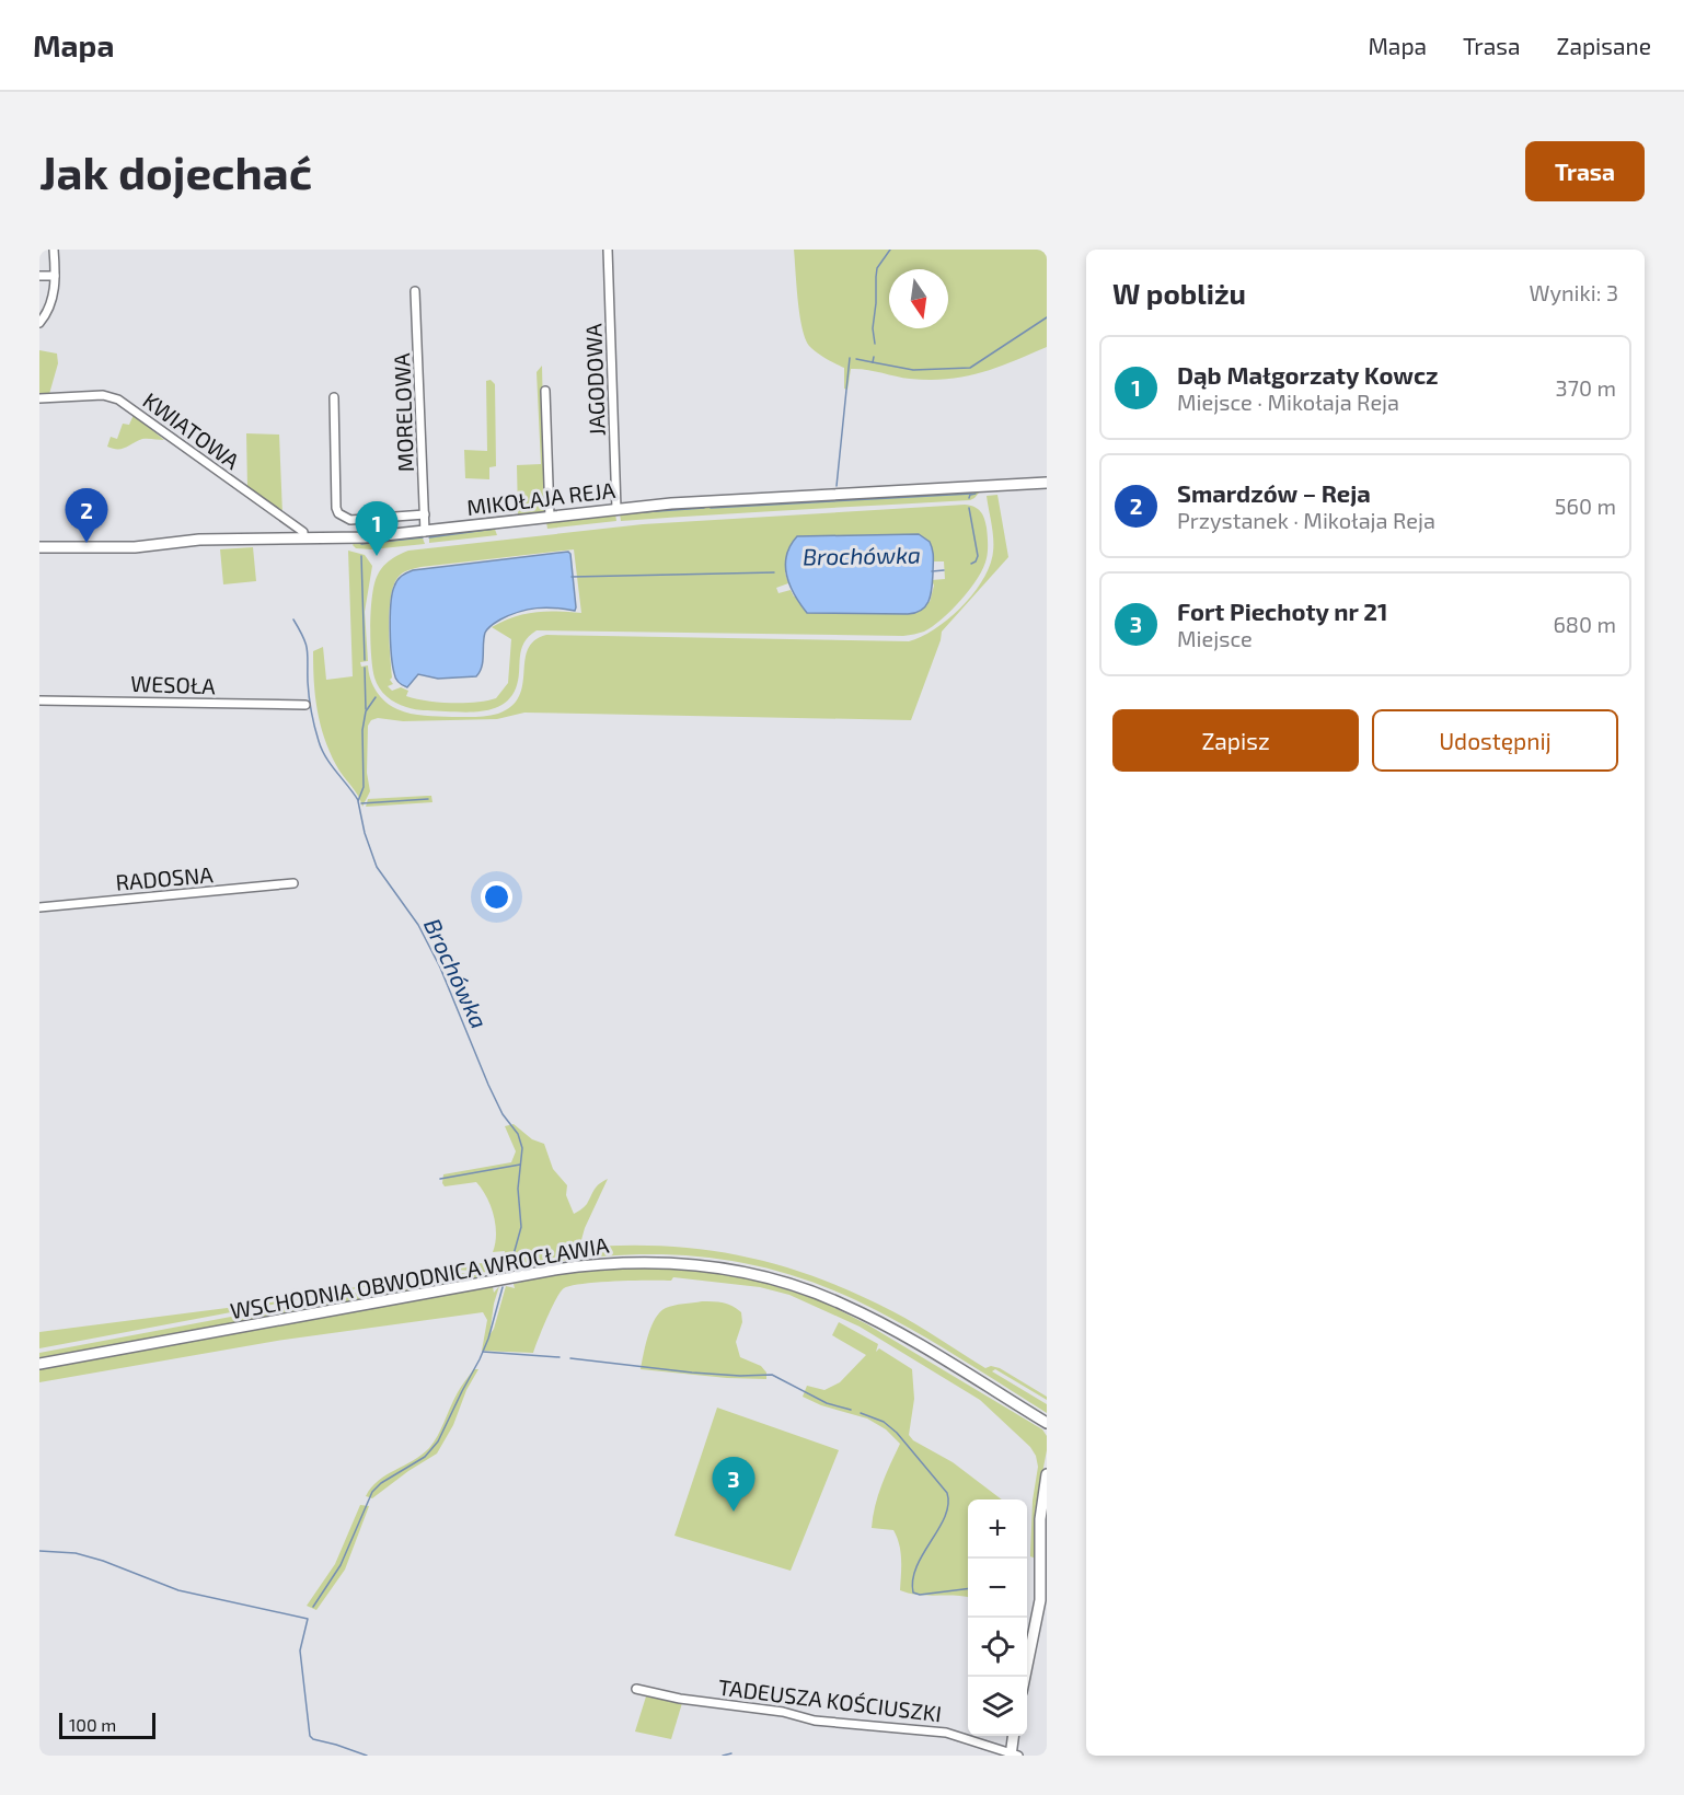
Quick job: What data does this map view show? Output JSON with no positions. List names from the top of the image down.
{
  "streets": {
    "street": [
      "JAGODOWA",
      "MORELOWA",
      "KWIATOWA",
      "MIKOŁAJA REJA",
      "WESOŁA",
      "RADOSNA",
      "WSCHODNIA OBWODNICA WROCŁAWIA",
      "TADEUSZA KOŚCIUSZKI"
    ]
  },
  "crossings": [
    ["JAGODOWA", "MIKOŁAJA REJA"],
    ["MORELOWA", "MIKOŁAJA REJA"],
    ["KWIATOWA", "MIKOŁAJA REJA"]
  ],
  "water": ["Brochówka"],
  "scale_bar": "100 m",
  "north": "bottom",
  "page": {
    "header": "Mapa",
    "nav": ["Mapa", "Trasa", "Zapisane"],
    "buttons": [
      "Trasa",
      ["Zapisz", "Udostępnij"]
    ],
    "title": "Jak dojechać",
    "heading": ["W pobliżu", "Wyniki: 3"],
    "list": [
      {
        "mark": "1",
        "name": "Dąb Małgorzaty Kowcz",
        "note": "Miejsce · Mikołaja Reja",
        "value": "370 m"
      },
      {
        "mark": "2",
        "name": "Smardzów – Reja",
        "note": "Przystanek · Mikołaja Reja",
        "value": "560 m"
      },
      {
        "mark": "3",
        "name": "Fort Piechoty nr 21",
        "note": "Miejsce",
        "value": "680 m"
      }
    ],
    "pins": ["2", "1", "3"],
    "map_buttons": ["+", "−"],
    "scale": "100 m"
  }
}
